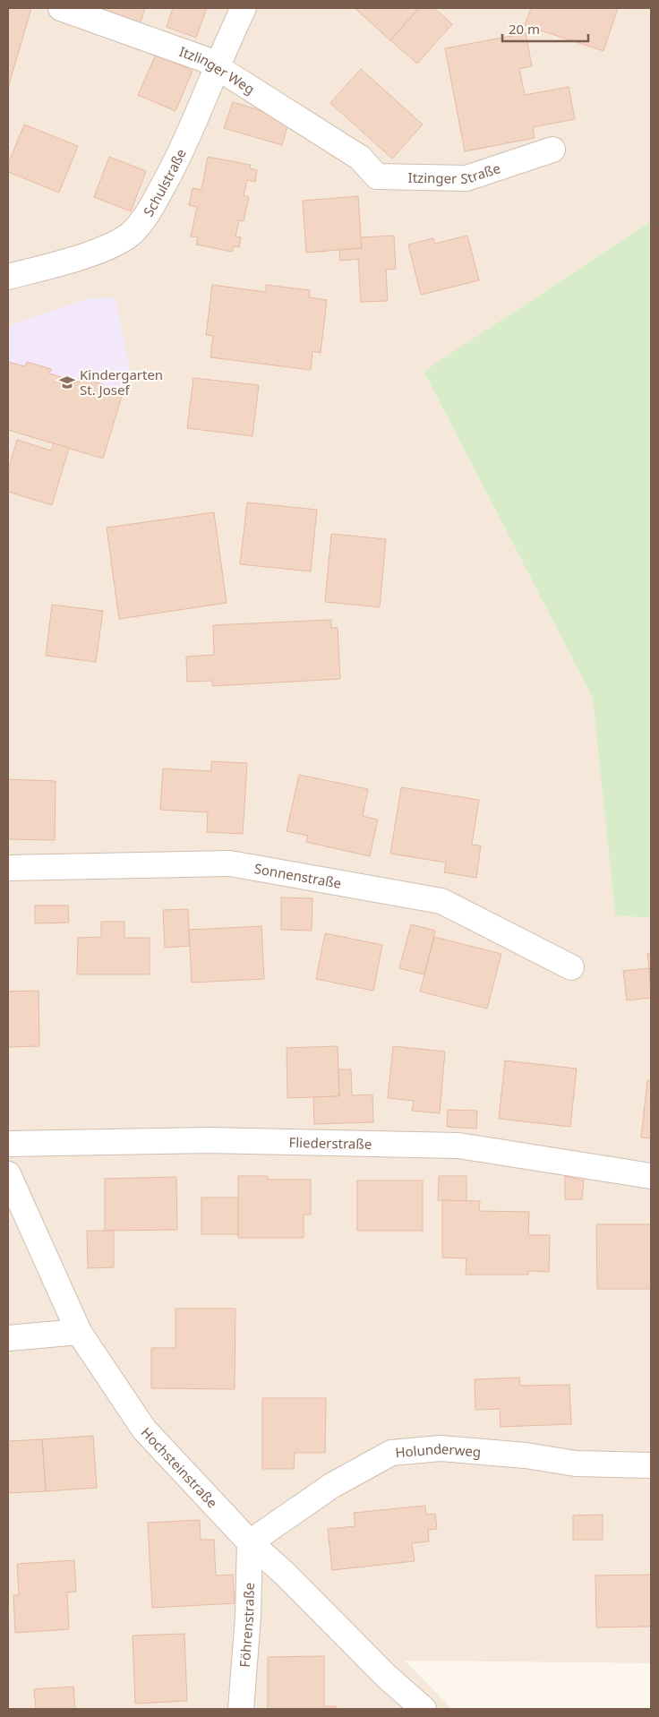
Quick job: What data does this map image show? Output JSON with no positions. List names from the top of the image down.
{
  "streets": {
    "street": [
      "Itzlinger Weg",
      "Itzinger Straße",
      "Schulstraße",
      "Sonnenstraße",
      "Fliederstraße",
      "Holunderweg",
      "Hochsteinstraße",
      "Föhrenstraße"
    ]
  },
  "crossings": [
    ["Itzlinger Weg", "Itzinger Straße"],
    ["Itzlinger Weg", "Schulstraße"],
    ["Holunderweg", "Hochsteinstraße"],
    ["Holunderweg", "Föhrenstraße"],
    ["Hochsteinstraße", "Föhrenstraße"]
  ],
  "places": {
    "school or university": ["Kindergarten St. Josef"]
  },
  "scale_bar": "20 m"
}
